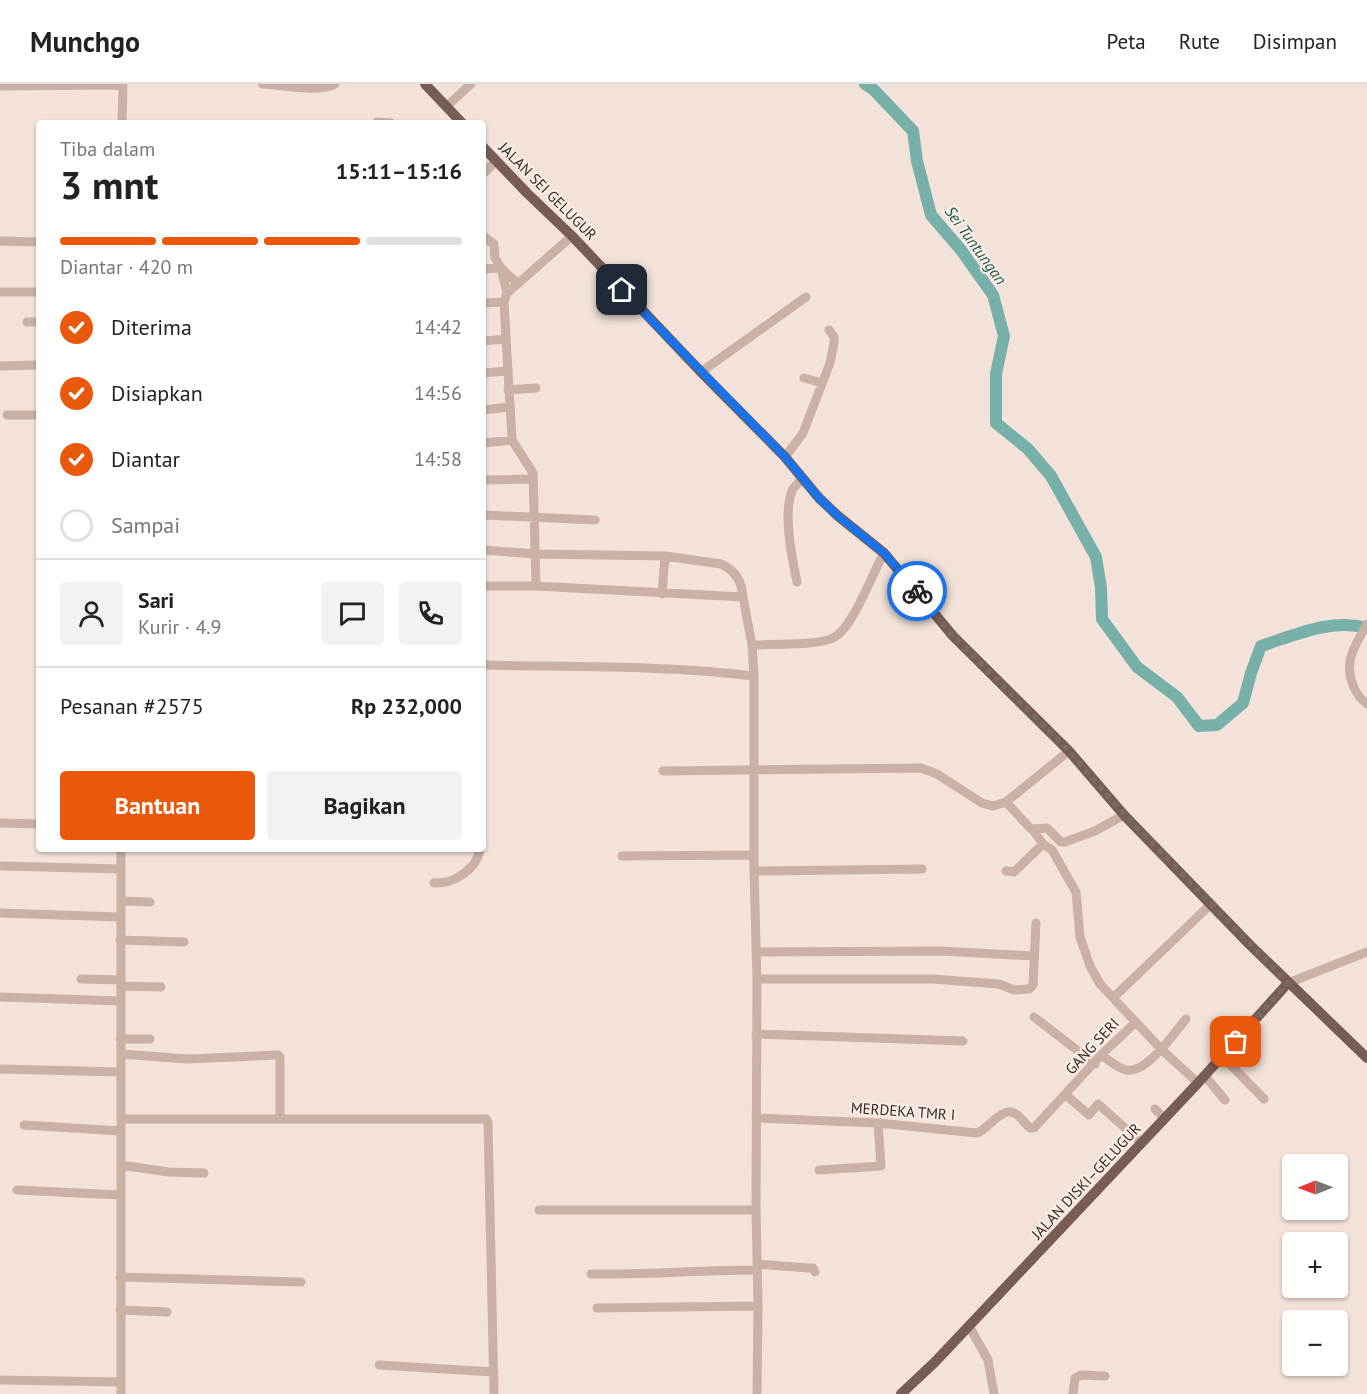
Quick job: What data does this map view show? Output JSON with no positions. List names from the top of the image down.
{
  "streets": {
    "main road": ["JALAN SEI GELUGUR", "JALAN DISKI–GELUGUR"],
    "street": ["GANG SERI", "MERDEKA TMR I"]
  },
  "crossings": [
    ["JALAN SEI GELUGUR", "JALAN DISKI–GELUGUR"],
    ["GANG SERI", "MERDEKA TMR I"],
    ["GANG SERI", "JALAN DISKI–GELUGUR"]
  ],
  "water": ["Sei Tuntungan"],
  "north": "left",
  "page": {
    "header": "Munchgo",
    "nav": ["Peta", "Rute", "Disimpan"],
    "heading": ["3 mnt", "Tiba dalam", "15:11–15:16"],
    "panel": [
      "Sari",
      "Kurir · 4.9",
      "Pesanan #2575",
      "Rp 232,000"
    ],
    "bar": "Diantar · 420 m",
    "list": [
      ["Diterima", "14:42"],
      ["Disiapkan", "14:56"],
      ["Diantar", "14:58"],
      "Sampai"
    ],
    "buttons": ["Bantuan", "Bagikan"],
    "map_buttons": ["+", "−"]
  }
}
